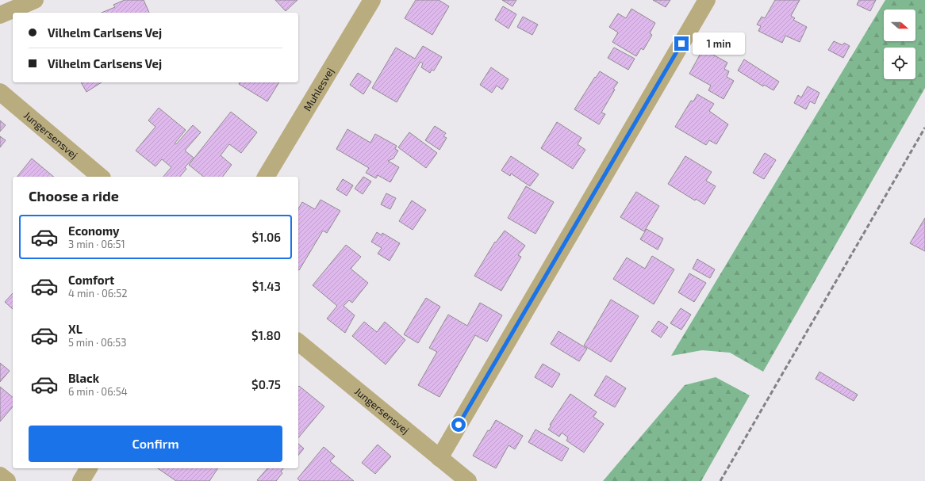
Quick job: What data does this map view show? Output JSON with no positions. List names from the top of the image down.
{
  "streets": {
    "street": ["Muhlesvej", "Jungersensvej"]
  },
  "north": "right",
  "page": {
    "banner": ["Vilhelm Carlsens Vej", "Vilhelm Carlsens Vej"],
    "bubble": "1 min",
    "heading": "Choose a ride",
    "list": [
      {
        "name": "Economy",
        "note": "3 min · 06:51",
        "value": "$1.06"
      },
      {
        "name": "Comfort",
        "note": "4 min · 06:52",
        "value": "$1.43"
      },
      {
        "name": "XL",
        "note": "5 min · 06:53",
        "value": "$1.80"
      },
      {
        "name": "Black",
        "note": "6 min · 06:54",
        "value": "$0.75"
      }
    ],
    "buttons": "Confirm"
  }
}
